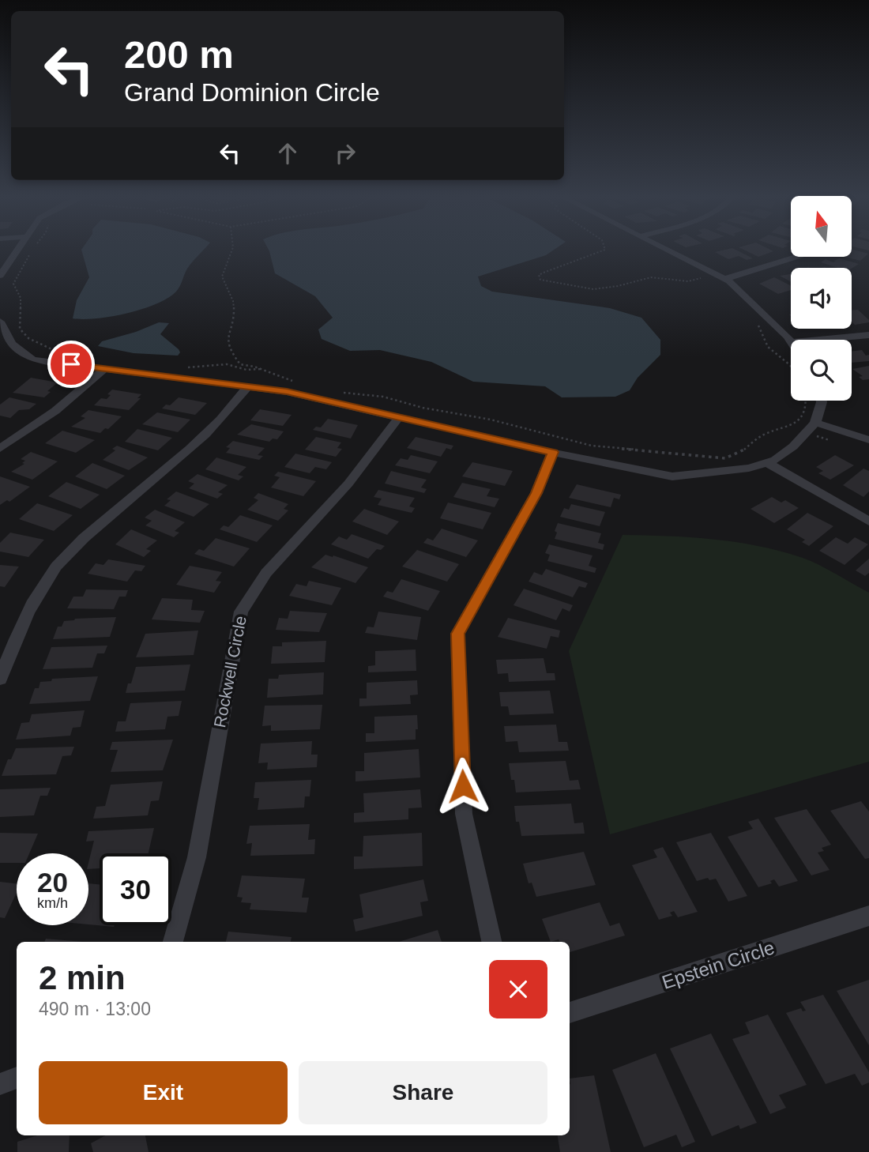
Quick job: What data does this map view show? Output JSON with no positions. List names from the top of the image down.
{
  "streets": {
    "street": ["Rockwell Circle", "Epstein Circle"]
  },
  "north": "top",
  "page": {
    "turn": ["200 m", "Grand Dominion Circle"],
    "speed": "20 km/h",
    "limit": "30",
    "heading": ["2 min", "490 m · 13:00"],
    "buttons": ["Exit", "Share"]
  }
}
